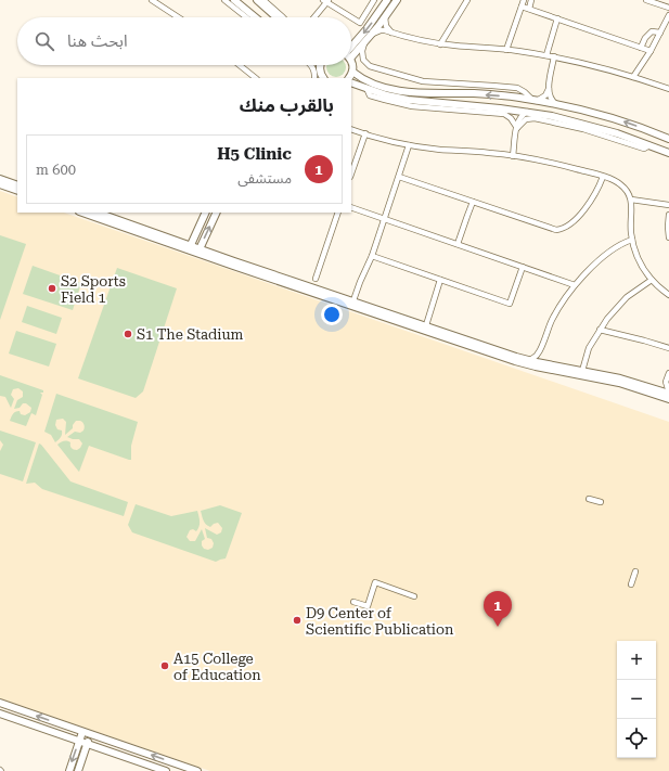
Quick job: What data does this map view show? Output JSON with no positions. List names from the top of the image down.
{
  "places": [
    "S2 Sports Field 1",
    "S1 The Stadium",
    "D9 Center of Scientific Publication",
    "A15 College of Education"
  ],
  "page": {
    "search": "ابحث هنا",
    "heading": "بالقرب منك",
    "list": [
      {
        "mark": "1",
        "name": "H5 Clinic",
        "note": "مستشفى",
        "value": "600 m"
      }
    ],
    "pins": "1",
    "map_buttons": ["+", "−"]
  }
}
